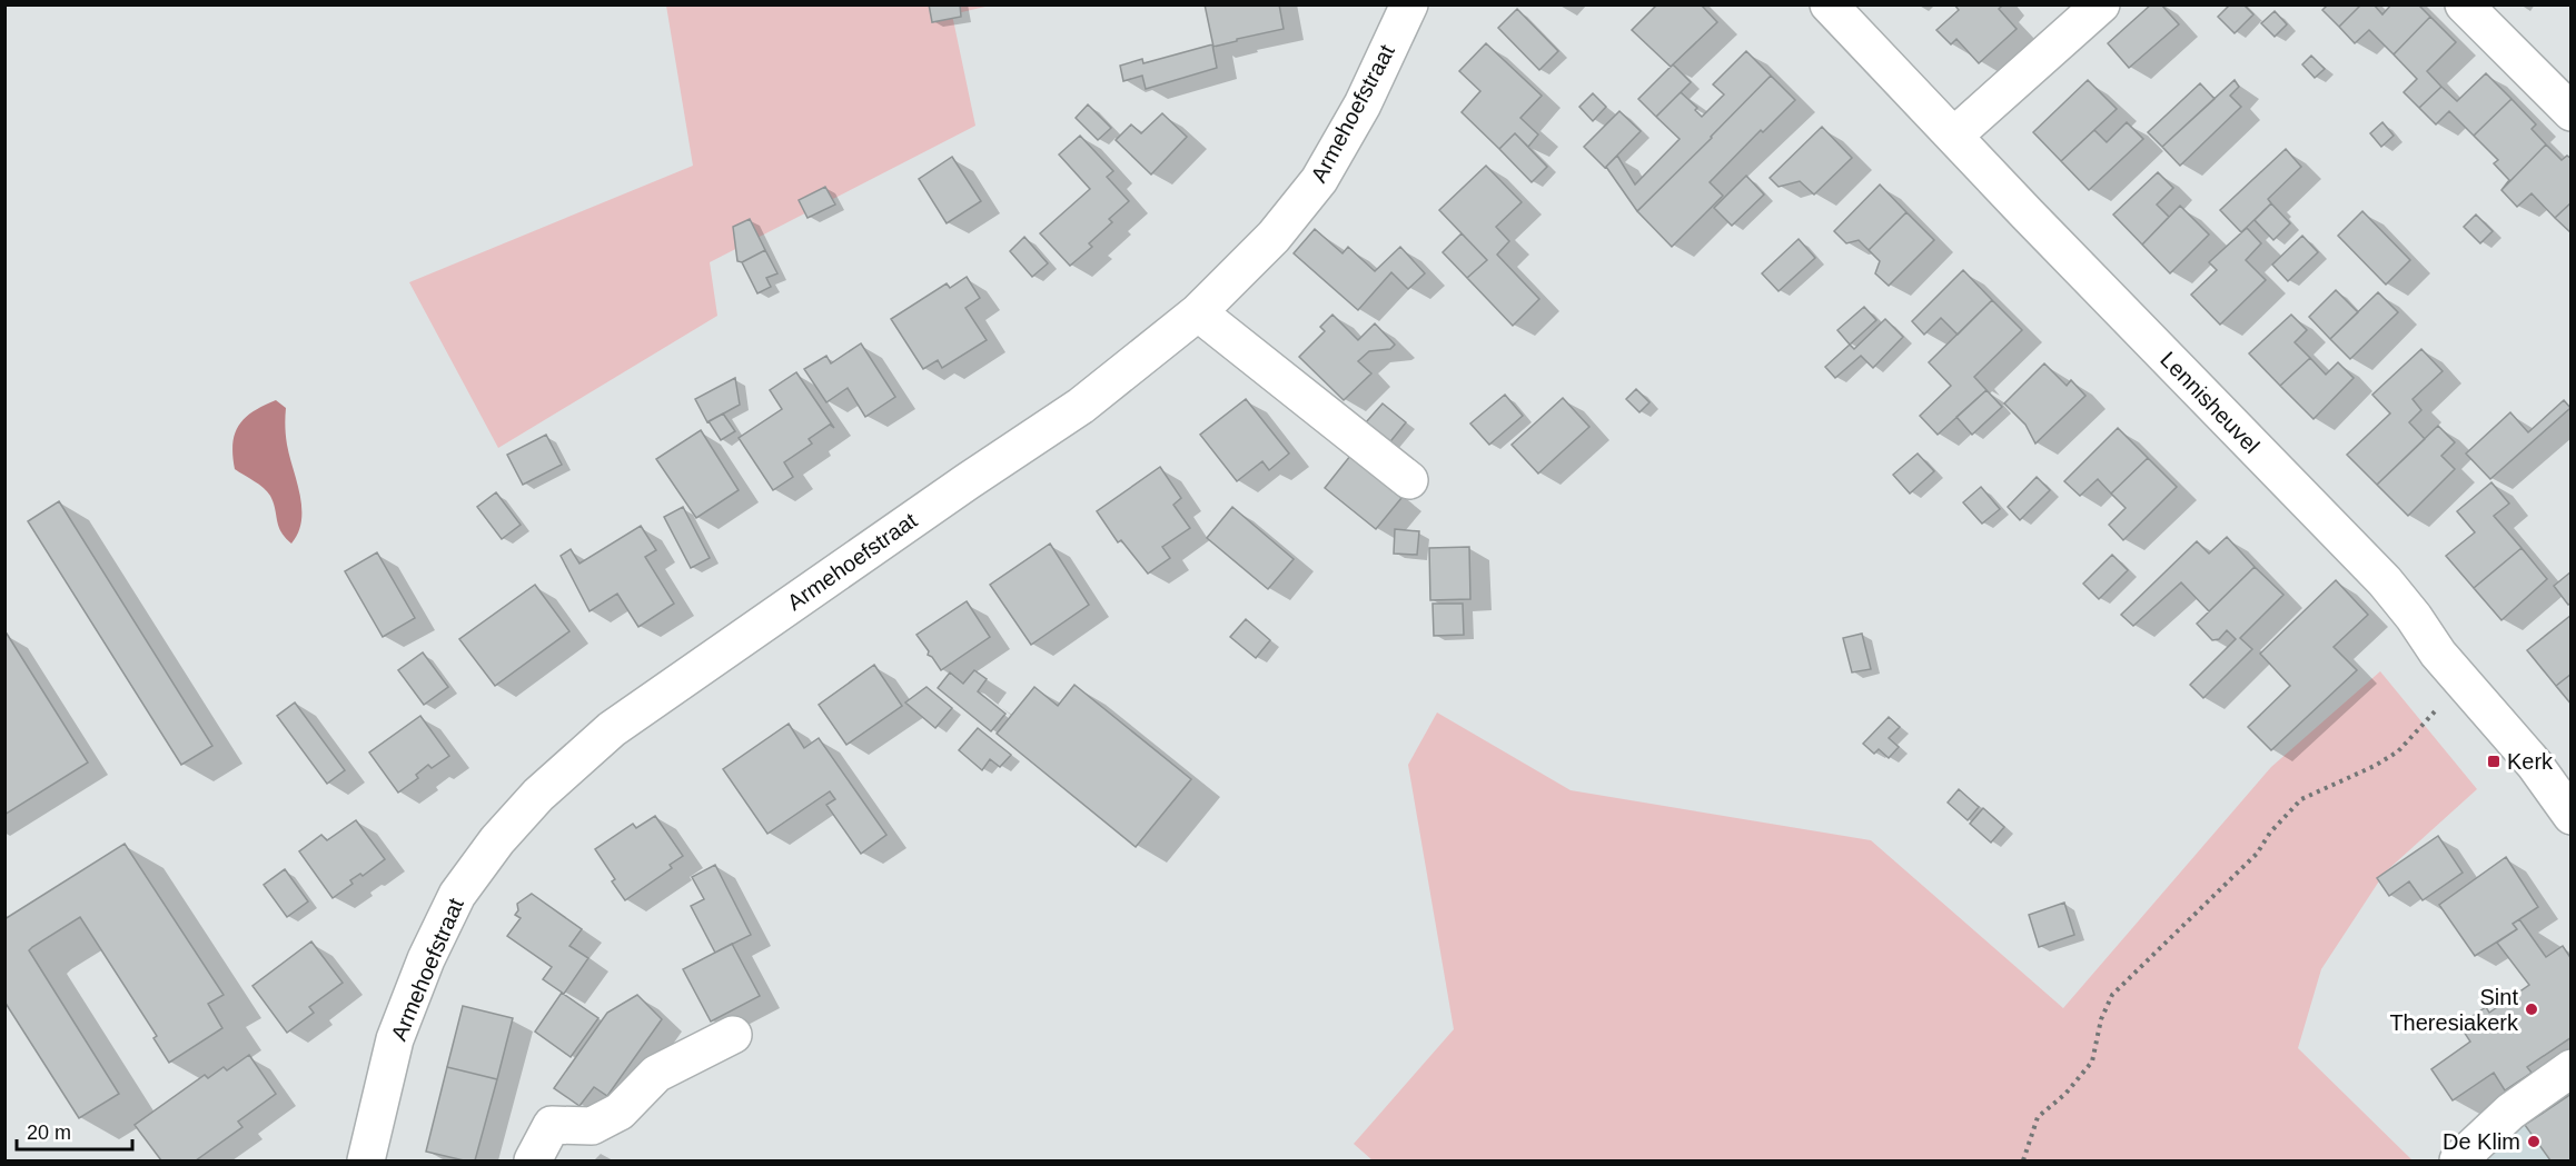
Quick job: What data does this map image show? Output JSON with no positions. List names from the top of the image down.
{
  "streets": {
    "street": ["Armehoefstraat", "Lennisheuvel"]
  },
  "places": {
    "transit": ["Kerk"],
    "other": ["Sint Theresiakerk", "De Klim"]
  },
  "scale_bar": "20 m"
}
